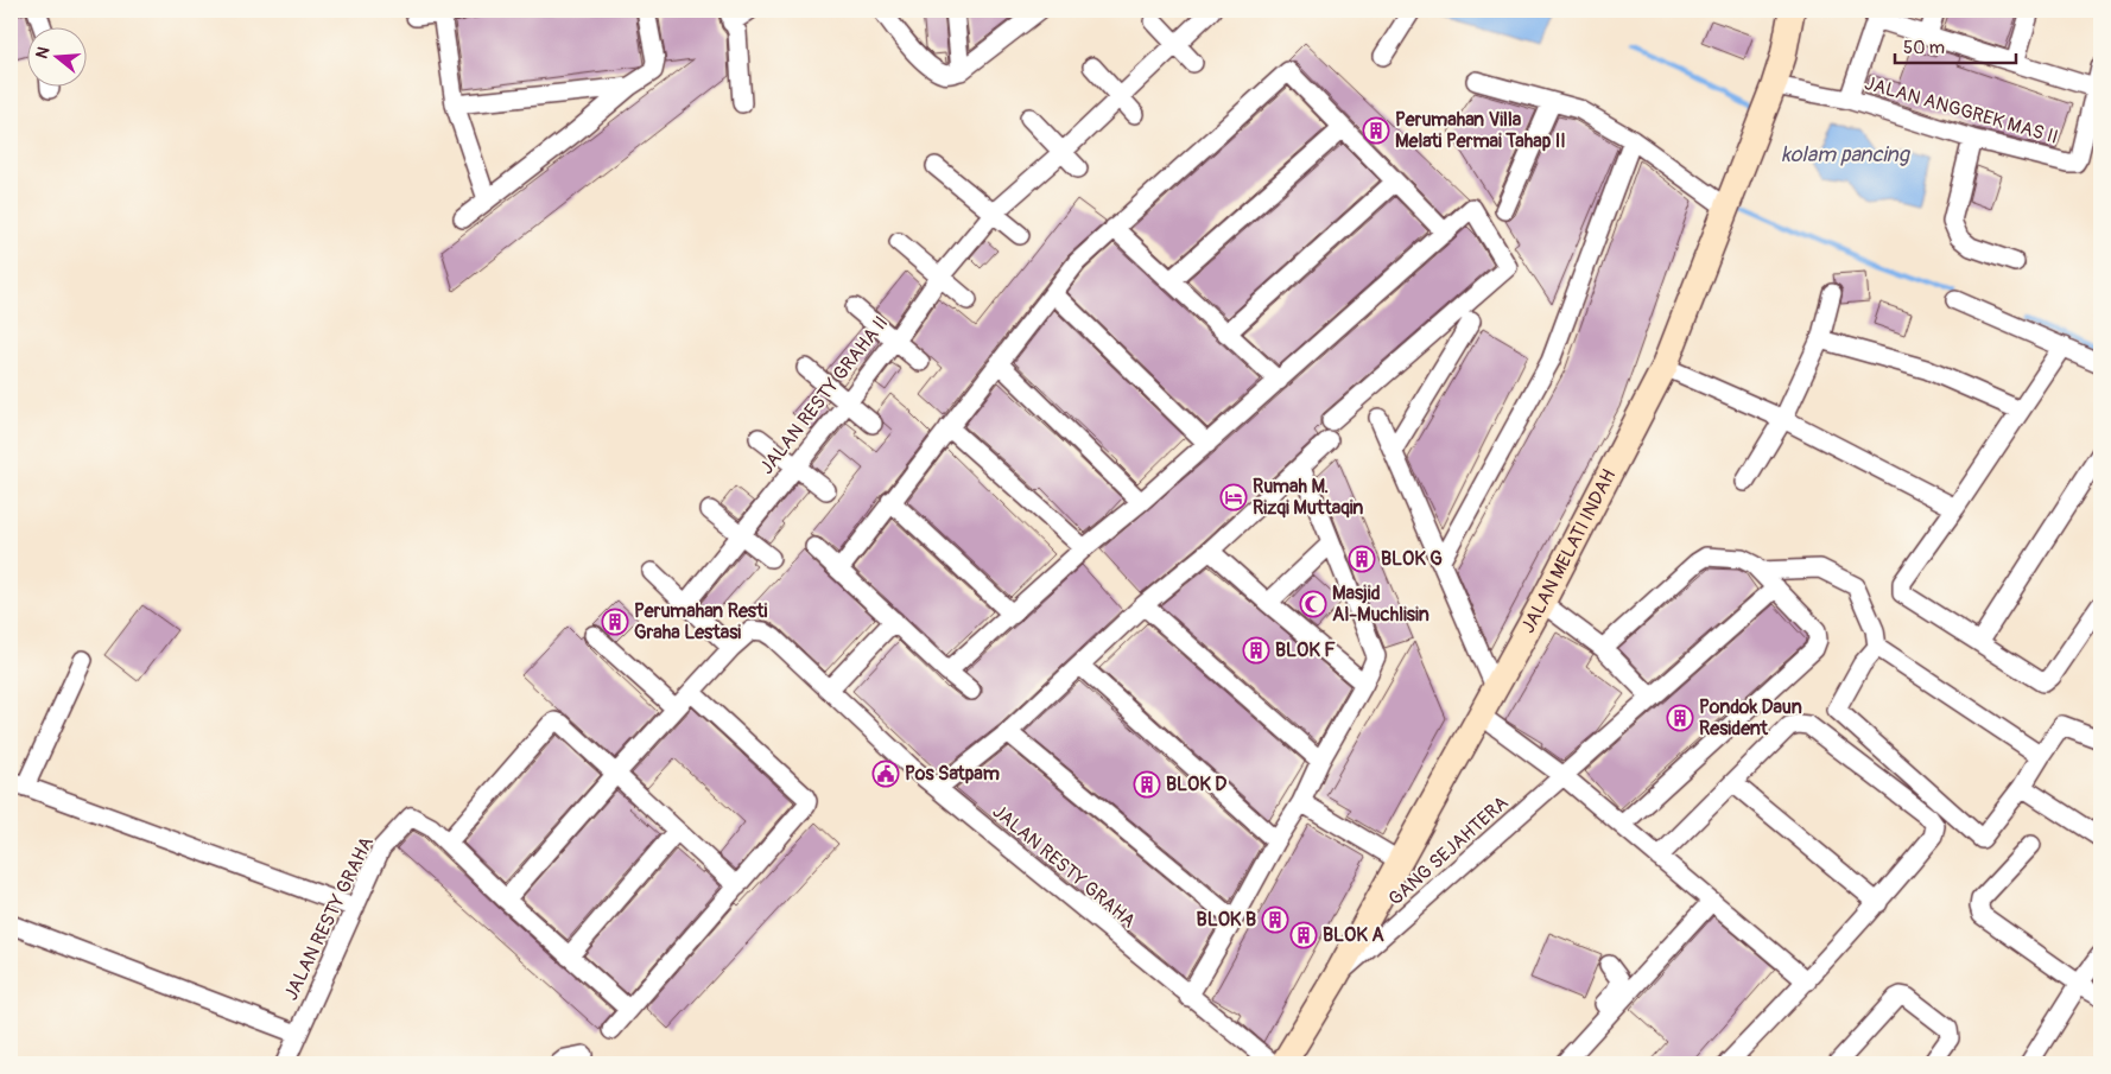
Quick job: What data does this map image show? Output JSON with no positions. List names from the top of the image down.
{
  "streets": {
    "main road": ["JALAN MELATI INDAH"],
    "street": [
      "JALAN ANGGREK MAS II",
      "JALAN RESTY GRAHA II",
      "GANG SEJAHTERA",
      "JALAN RESTY GRAHA"
    ]
  },
  "crossings": [
    ["JALAN ANGGREK MAS II", "JALAN MELATI INDAH"],
    ["JALAN MELATI INDAH", "GANG SEJAHTERA"]
  ],
  "water": ["kolam pancing"],
  "places": {
    "building": [
      "Perumahan Villa Melati Permai Tahap II",
      "BLOK G",
      "Perumahan Resti Graha Lestasi",
      "BLOK F",
      "Pondok Daun Resident",
      "BLOK D",
      "BLOK B",
      "BLOK A"
    ],
    "hotel": ["Rumah M. Rizqi Muttaqin"],
    "mosque": ["Masjid Al-Muchlisin"],
    "public building": ["Pos Satpam"]
  },
  "scale_bar": "50 m",
  "north": "left"
}
